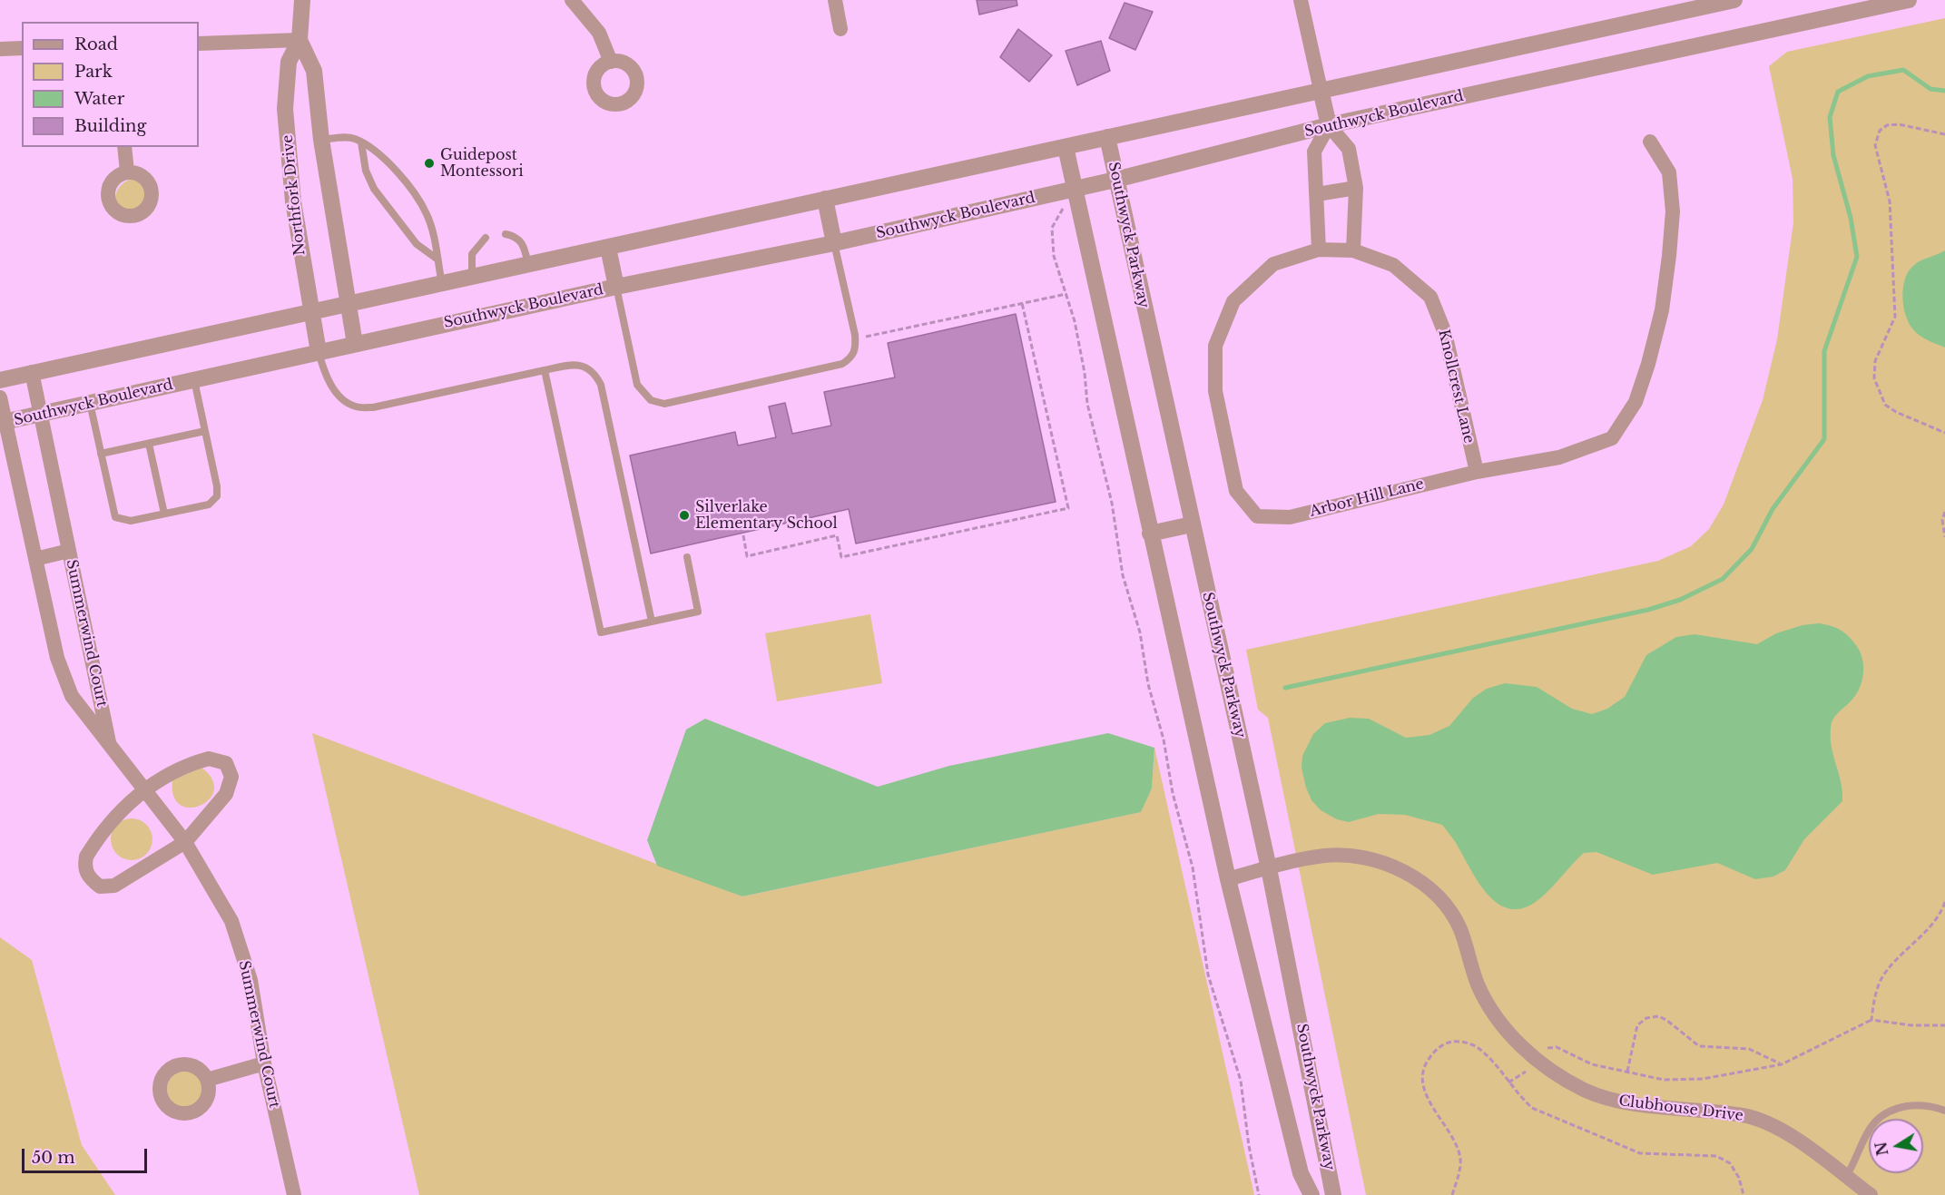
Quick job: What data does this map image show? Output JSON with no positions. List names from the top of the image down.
{
  "streets": {
    "street": [
      "Southwyck Boulevard",
      "Northfork Drive",
      "Southwyck Parkway",
      "Knollcrest Lane",
      "Arbor Hill Lane",
      "Summerwind Court",
      "Clubhouse Drive"
    ]
  },
  "crossings": [
    ["Southwyck Boulevard", "Northfork Drive"],
    ["Southwyck Boulevard", "Southwyck Parkway"],
    ["Southwyck Boulevard", "Summerwind Court"],
    ["Southwyck Parkway", "Clubhouse Drive"],
    ["Knollcrest Lane", "Arbor Hill Lane"]
  ],
  "places": ["Guidepost Montessori", "Silverlake Elementary School"],
  "legend": [
    "Road",
    "Park",
    "Water",
    "Building"
  ],
  "scale_bar": "50 m",
  "north": "left"
}
